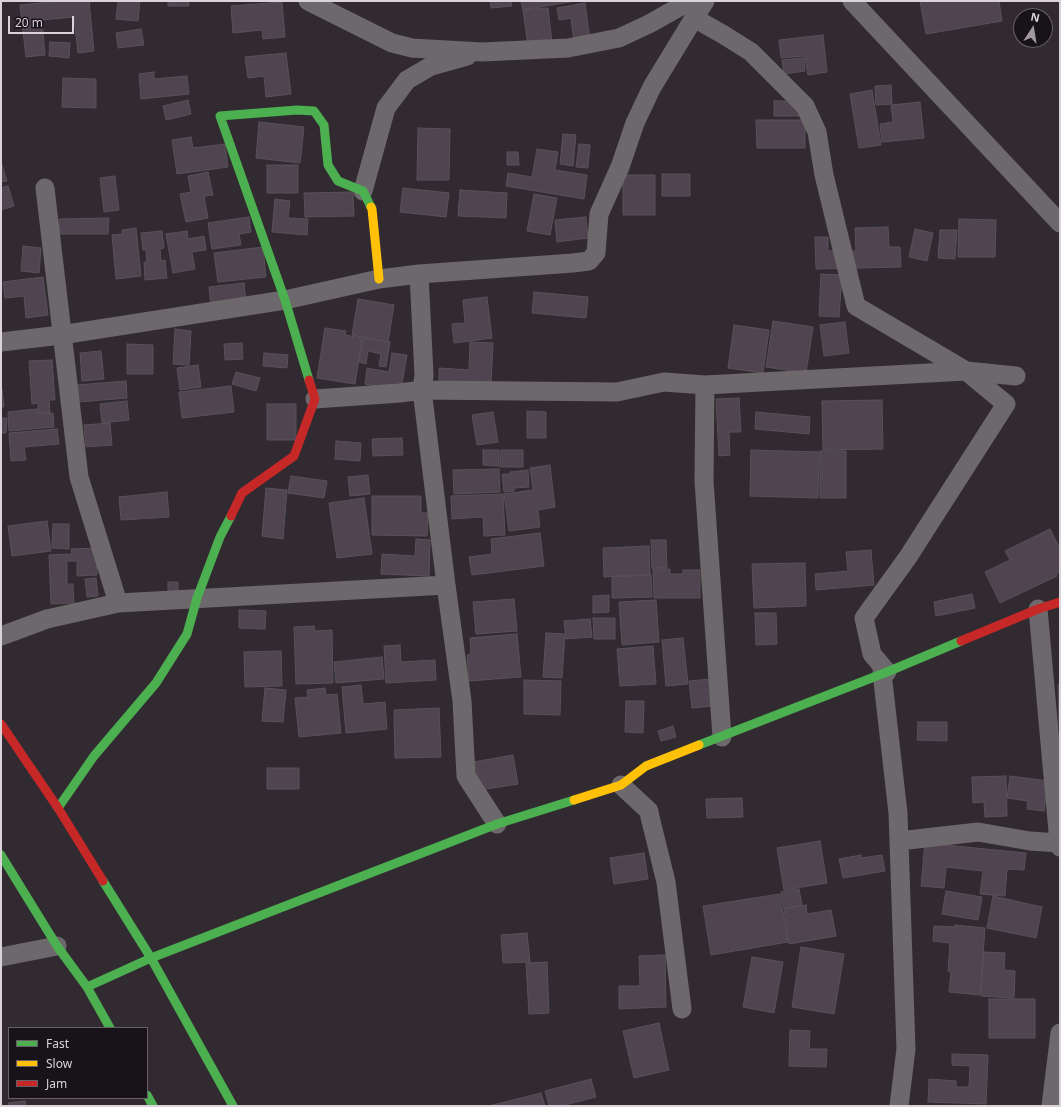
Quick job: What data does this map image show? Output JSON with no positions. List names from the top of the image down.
{
  "legend": ["Fast", "Slow", "Jam"],
  "scale_bar": "20 m",
  "north": "top"
}
